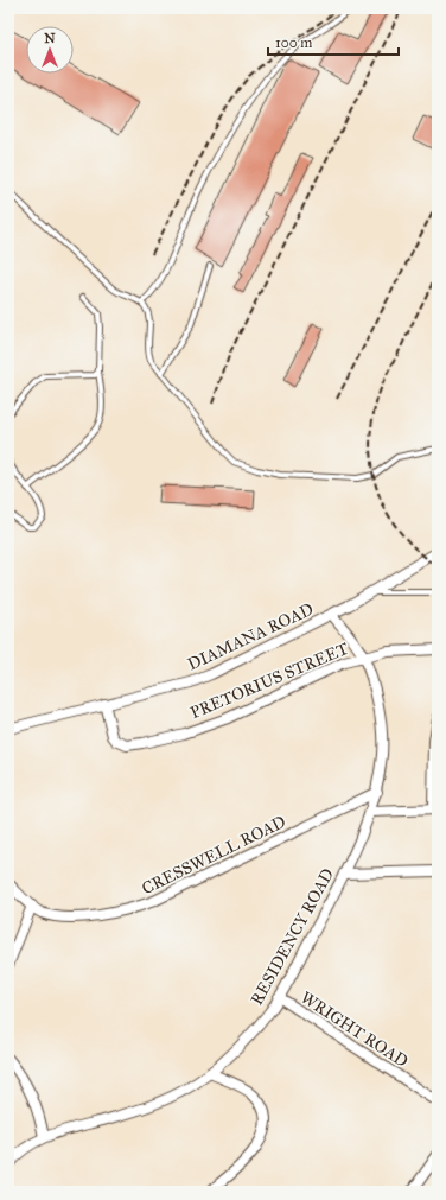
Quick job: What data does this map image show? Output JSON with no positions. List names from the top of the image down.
{
  "streets": {
    "street": [
      "DIAMANA ROAD",
      "PRETORIUS STREET",
      "CRESSWELL ROAD",
      "RESIDENCY ROAD",
      "WRIGHT ROAD"
    ]
  },
  "crossings": [
    ["DIAMANA ROAD", "PRETORIUS STREET"],
    ["DIAMANA ROAD", "RESIDENCY ROAD"],
    ["PRETORIUS STREET", "RESIDENCY ROAD"],
    ["CRESSWELL ROAD", "RESIDENCY ROAD"],
    ["RESIDENCY ROAD", "WRIGHT ROAD"]
  ],
  "scale_bar": "100 m",
  "north": "top"
}
